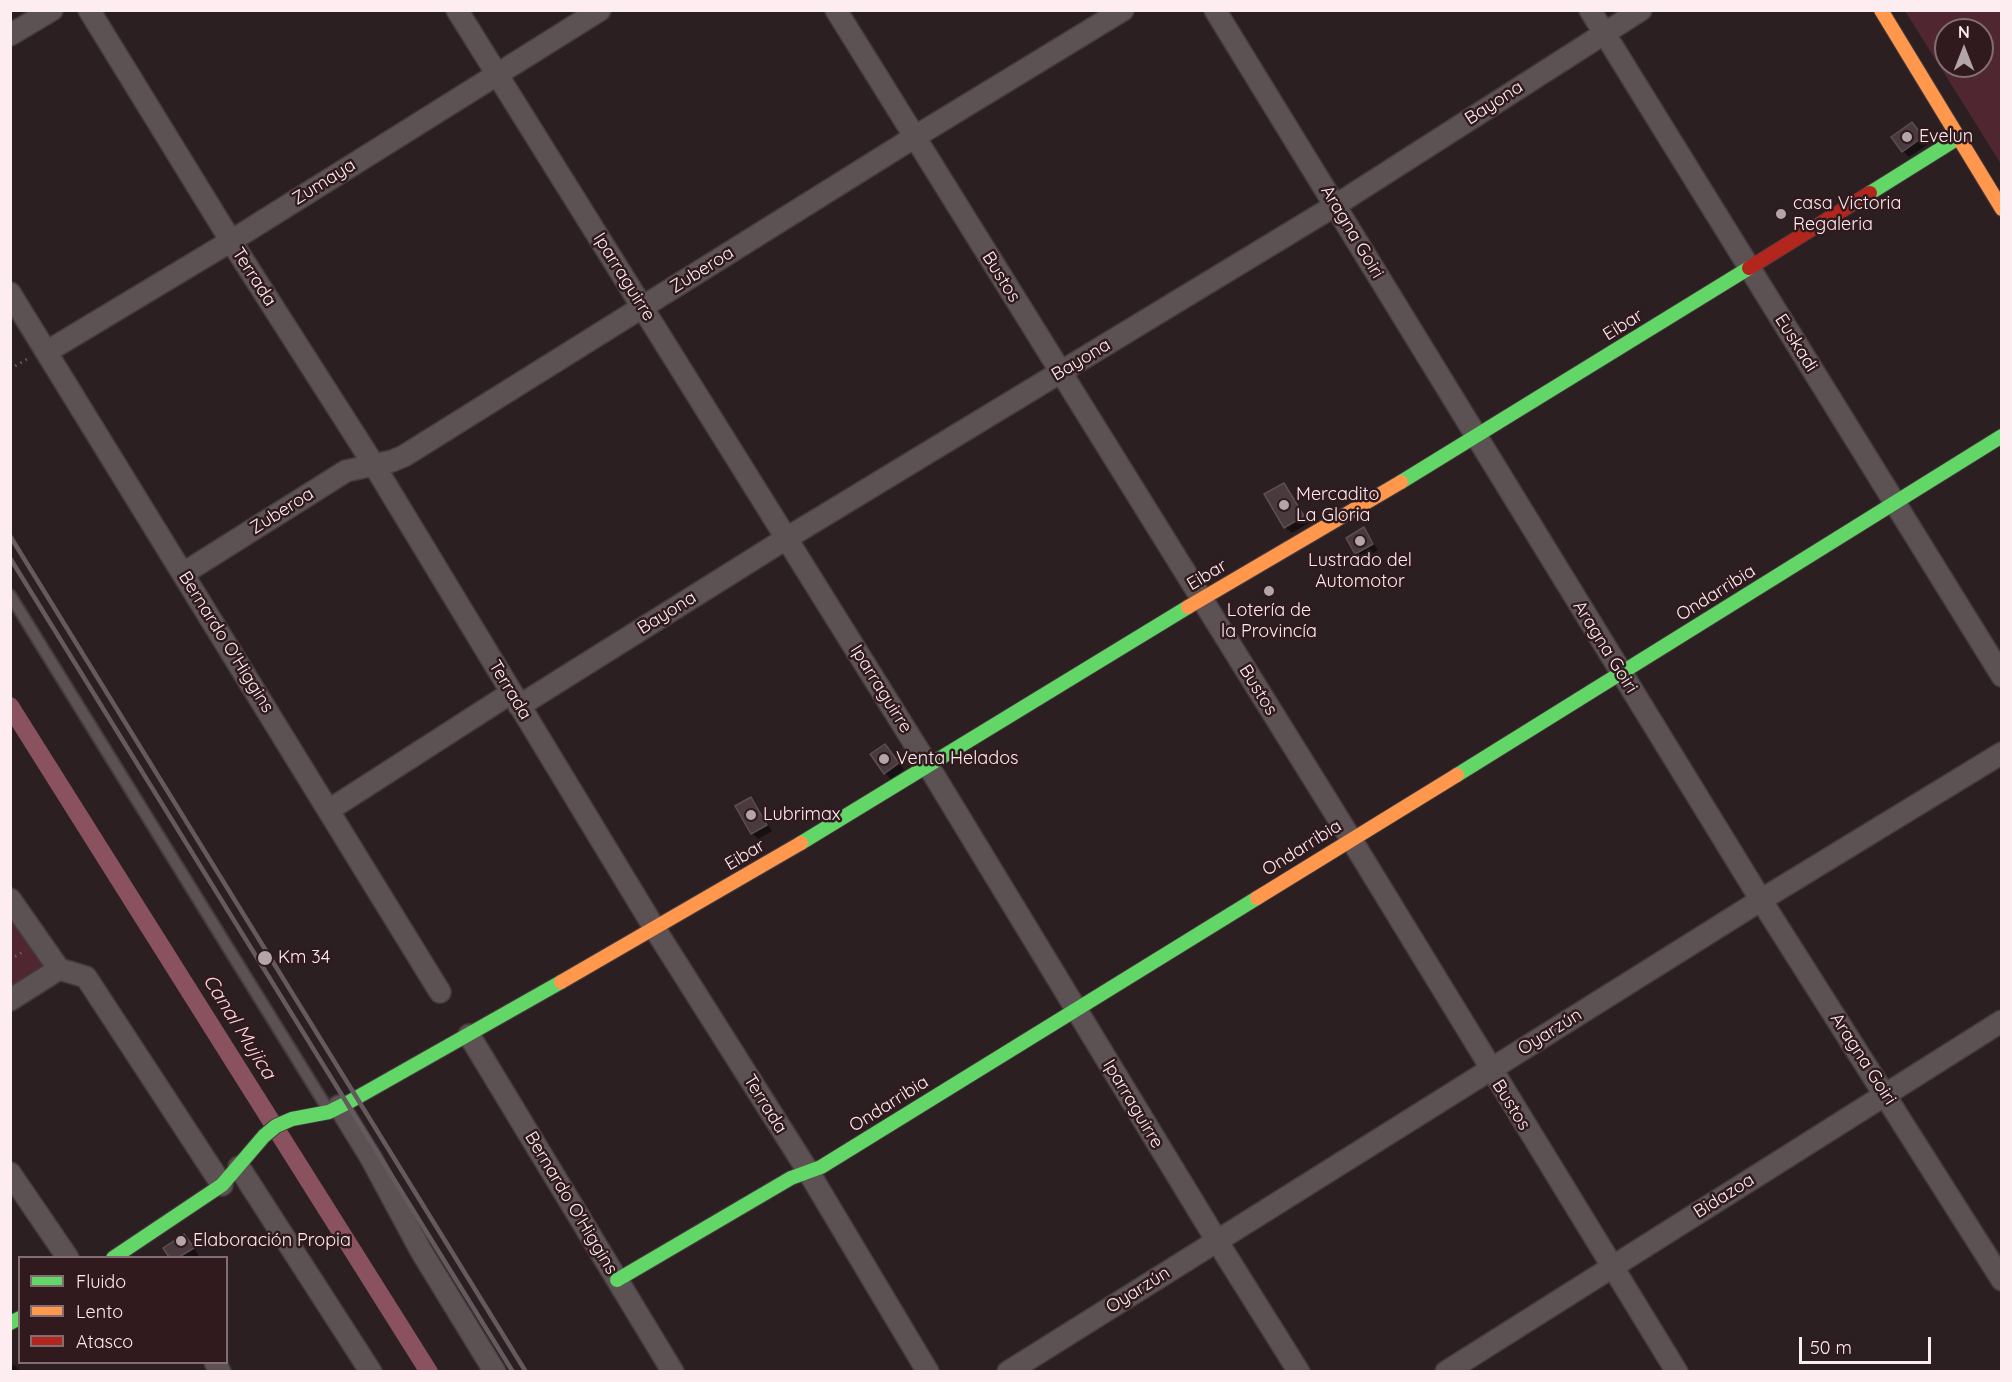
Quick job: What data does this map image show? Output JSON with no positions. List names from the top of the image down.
{
  "streets": {
    "street": [
      "Bayona",
      "Zumaya",
      "Aragna Goiri",
      "Zuberoa",
      "Terrada",
      "Iparraguirre",
      "Bustos",
      "Eibar",
      "Euskadi",
      "Ondarribia",
      "Bernardo O'Higgins",
      "Oyarzún",
      "Bidazoa"
    ]
  },
  "crossings": [
    ["Bayona", "Aragna Goiri"],
    ["Bayona", "Terrada"],
    ["Bayona", "Iparraguirre"],
    ["Bayona", "Bustos"],
    ["Bayona", "Euskadi"],
    ["Bayona", "Bernardo O'Higgins"],
    ["Zumaya", "Terrada"],
    ["Zumaya", "Iparraguirre"],
    ["Zumaya", "Bernardo O'Higgins"],
    ["Aragna Goiri", "Eibar"],
    ["Aragna Goiri", "Ondarribia"],
    ["Aragna Goiri", "Oyarzún"],
    ["Aragna Goiri", "Bidazoa"],
    ["Zuberoa", "Terrada"],
    ["Zuberoa", "Iparraguirre"],
    ["Zuberoa", "Bustos"],
    ["Zuberoa", "Bernardo O'Higgins"],
    ["Terrada", "Eibar"],
    ["Terrada", "Ondarribia"],
    ["Iparraguirre", "Eibar"],
    ["Iparraguirre", "Ondarribia"],
    ["Iparraguirre", "Oyarzún"],
    ["Bustos", "Eibar"],
    ["Bustos", "Ondarribia"],
    ["Bustos", "Oyarzún"],
    ["Bustos", "Bidazoa"],
    ["Eibar", "Euskadi"],
    ["Eibar", "Bernardo O'Higgins"],
    ["Euskadi", "Ondarribia"],
    ["Ondarribia", "Bernardo O'Higgins"]
  ],
  "water": ["Canal Mujica"],
  "places": [
    "Evelun",
    "casa Victoria Regaleria",
    "Mercadito La Gloria",
    "Lustrado del Automotor",
    "Lotería de la Provincía",
    "Venta Helados",
    "Lubrimax",
    "Km 34",
    "Elaboración Propia"
  ],
  "legend": ["Fluido", "Lento", "Atasco"],
  "scale_bar": "50 m",
  "north": "top"
}
